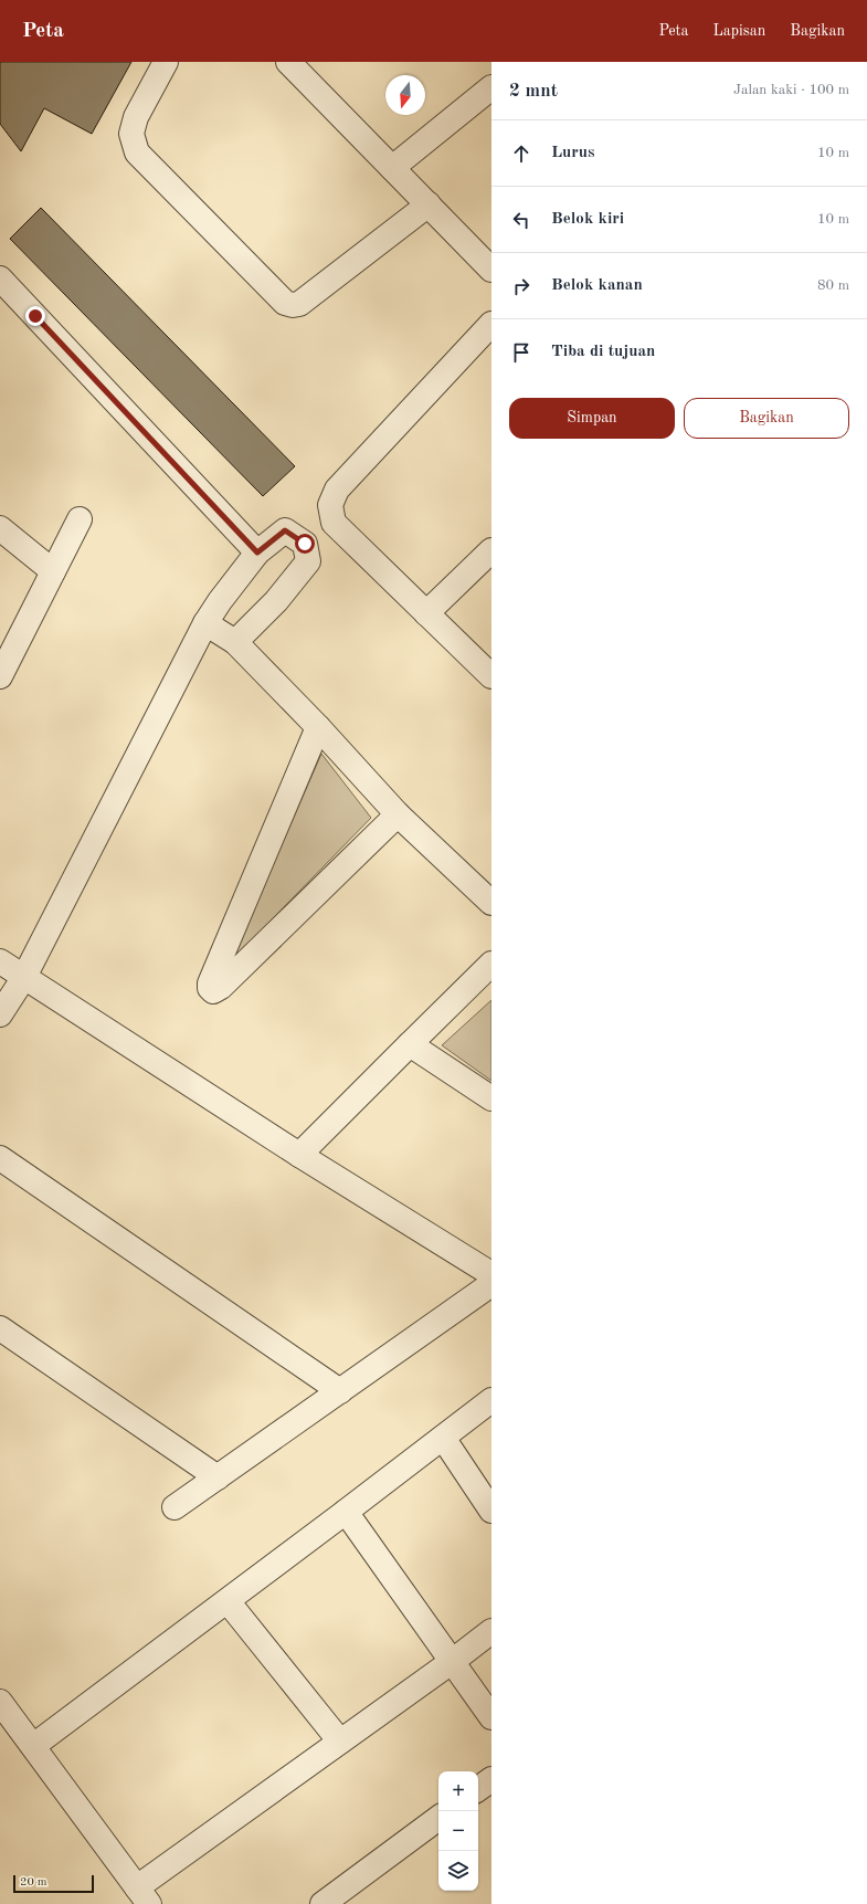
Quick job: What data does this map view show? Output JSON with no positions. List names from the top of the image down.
{
  "scale_bar": "20 m",
  "north": "bottom",
  "page": {
    "header": "Peta",
    "nav": ["Peta", "Lapisan", "Bagikan"],
    "heading": ["2 mnt", "Jalan kaki · 100 m"],
    "list": [
      ["Lurus", "10 m"],
      ["Belok kiri", "10 m"],
      ["Belok kanan", "80 m"],
      "Tiba di tujuan"
    ],
    "buttons": ["Simpan", "Bagikan"],
    "map_buttons": ["+", "−"],
    "scale": "20 m"
  }
}
